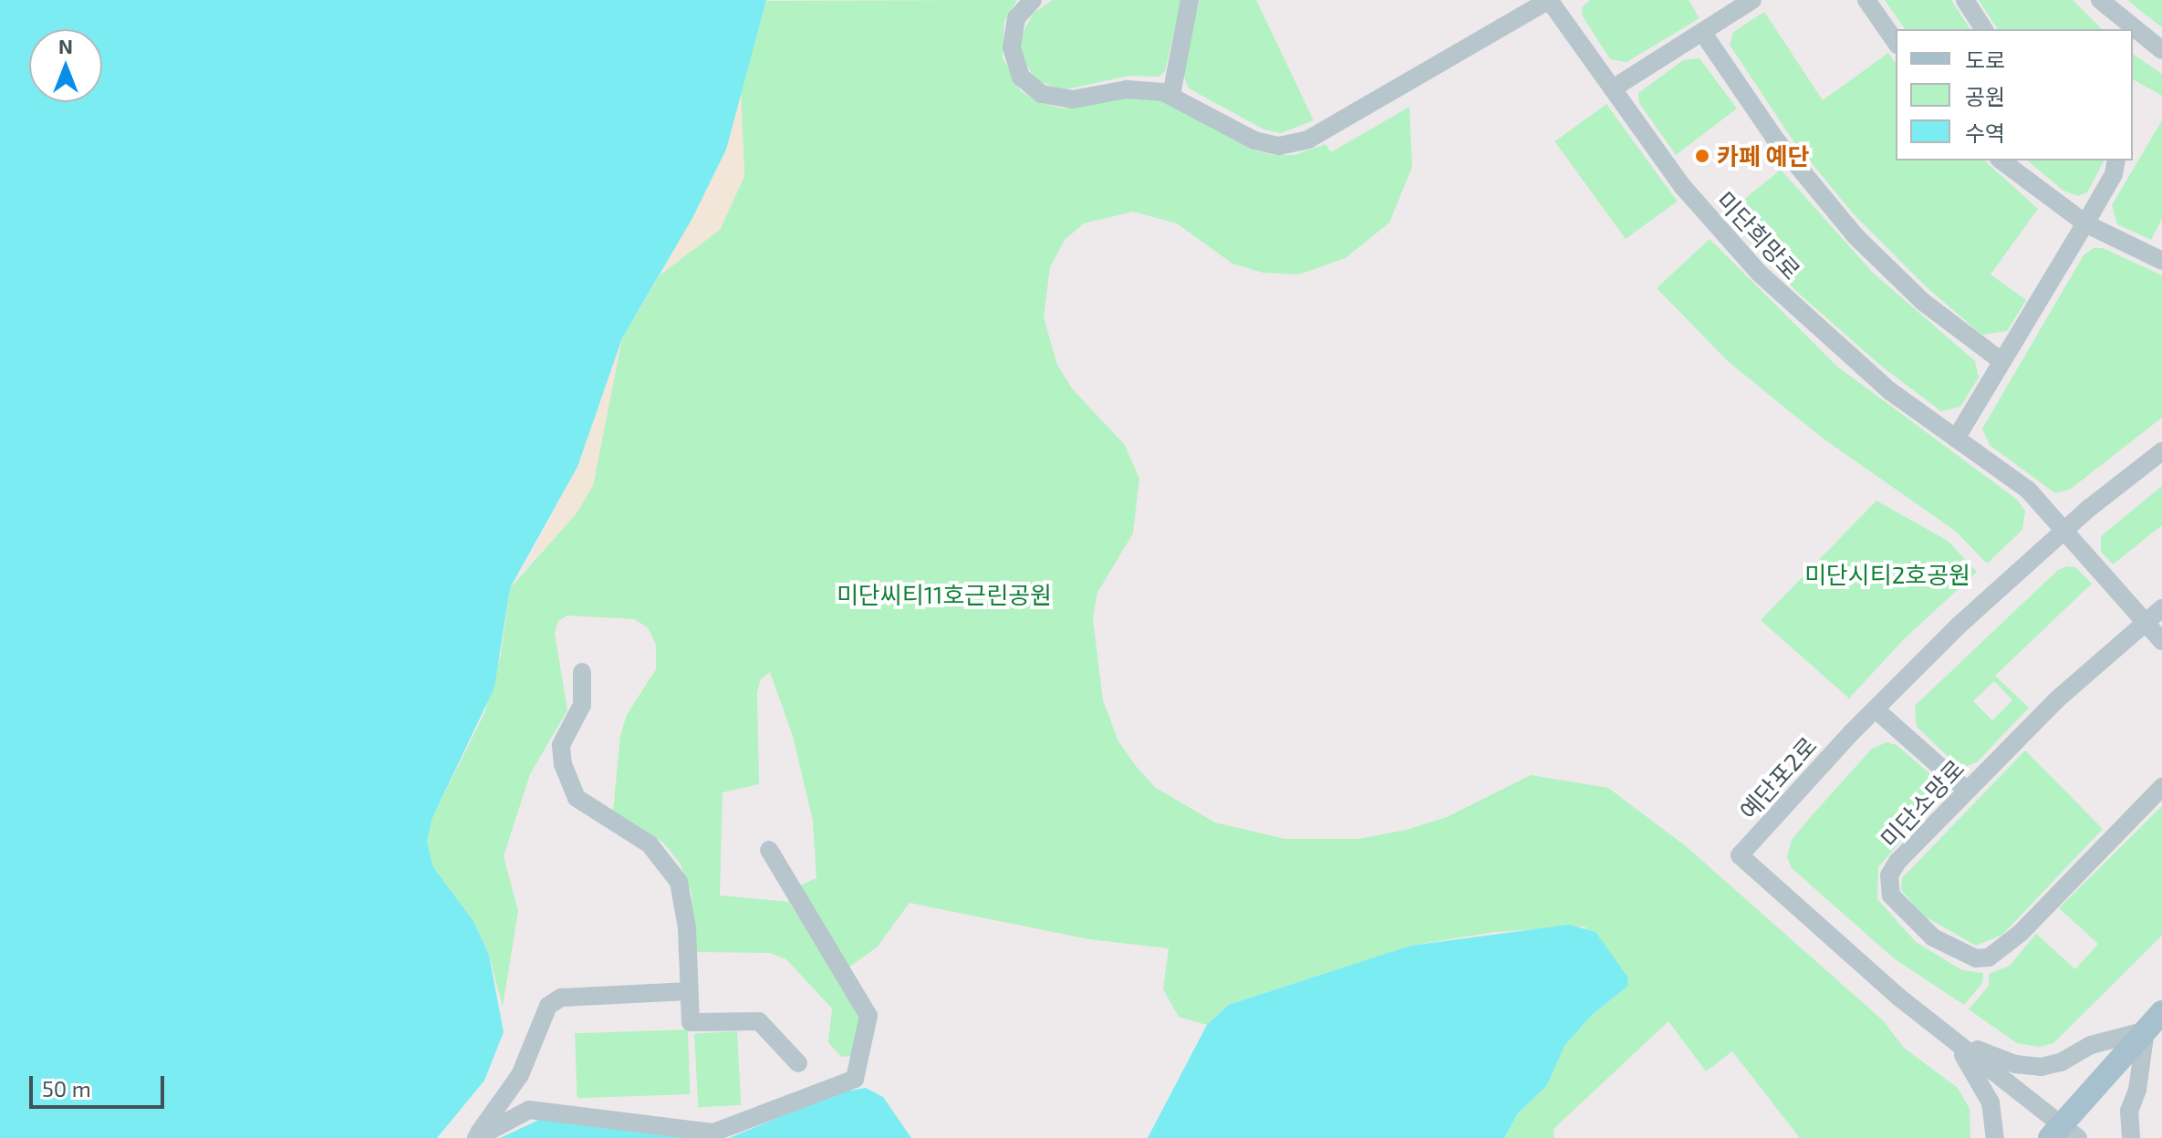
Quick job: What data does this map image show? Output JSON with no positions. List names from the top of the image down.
{
  "streets": {
    "street": ["미단희망로", "예단포2로", "미단소망로"]
  },
  "crossings": [
    ["미단희망로", "예단포2로"]
  ],
  "parks": ["미단시티2호공원", "미단씨티11호근린공원"],
  "places": ["카페 예단"],
  "legend": ["도로", "공원", "수역"],
  "scale_bar": "50 m",
  "north": "top"
}
